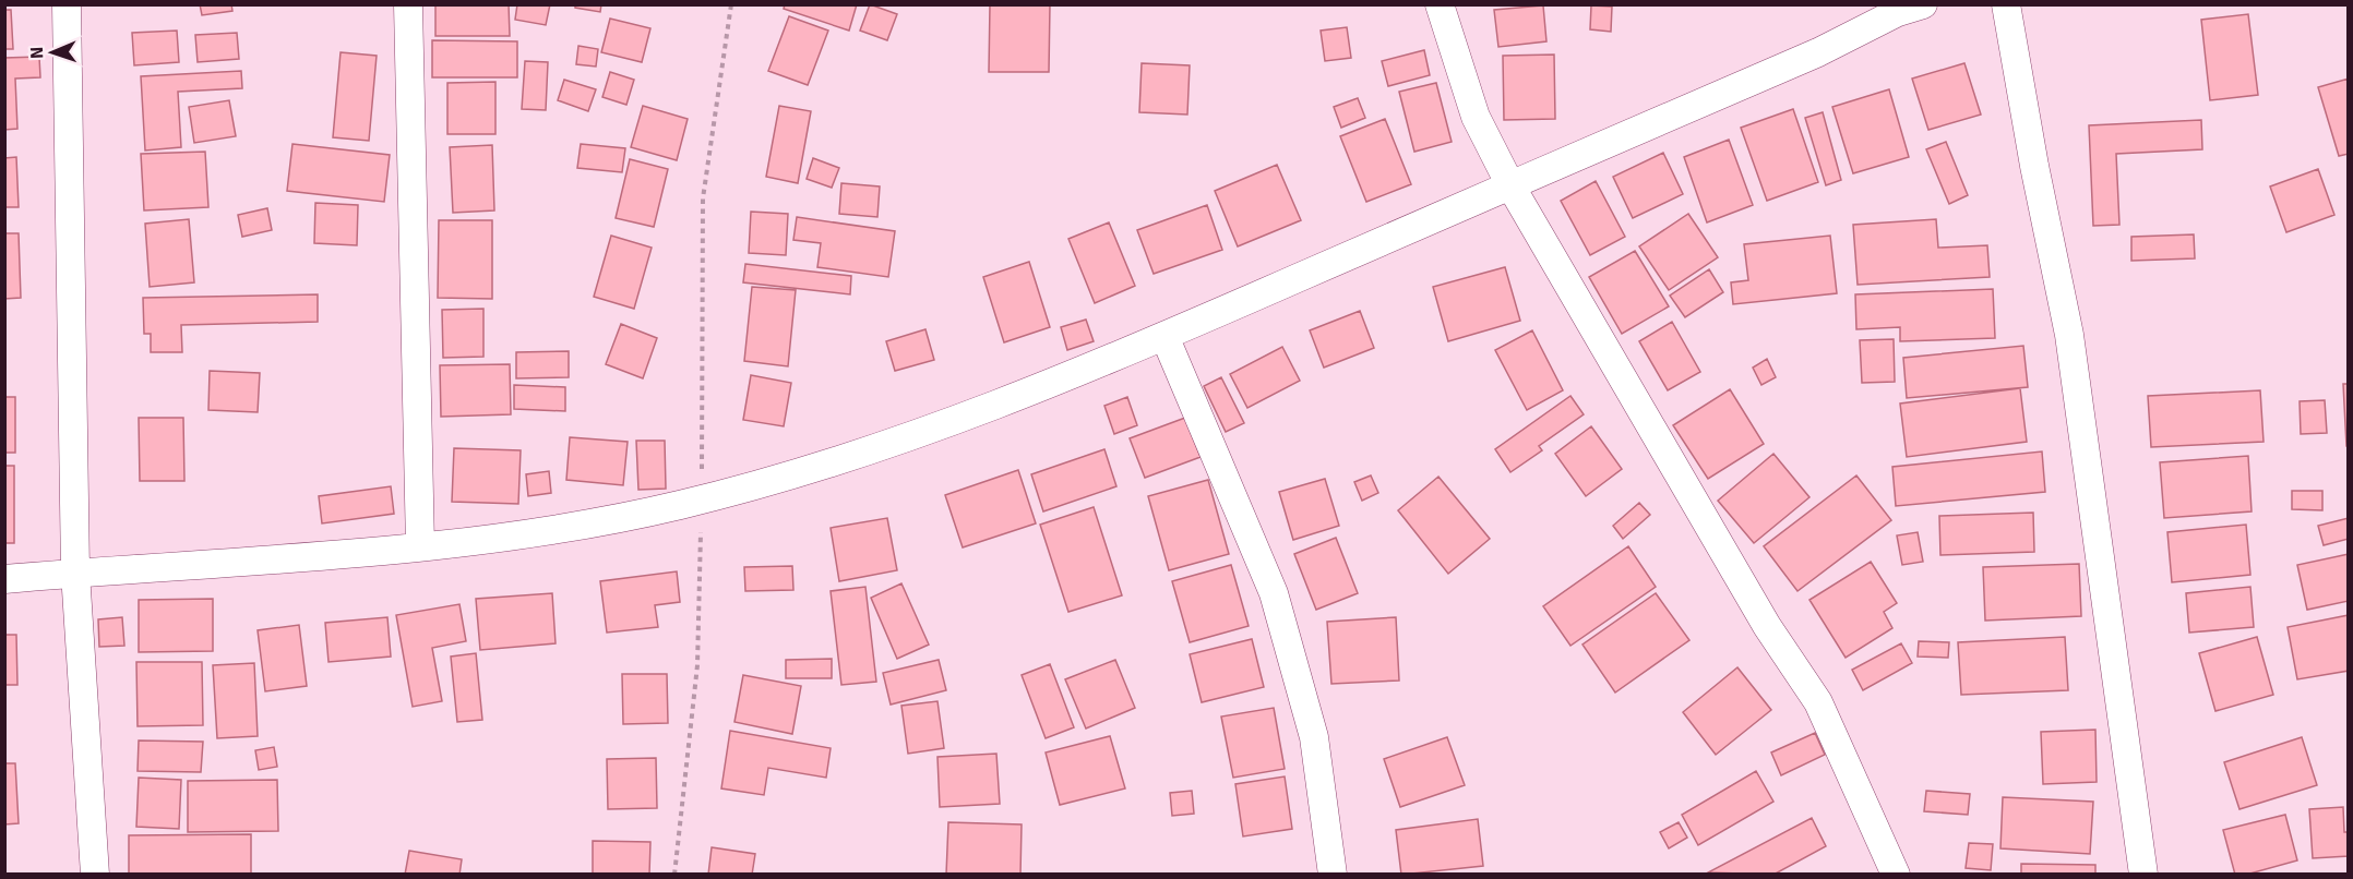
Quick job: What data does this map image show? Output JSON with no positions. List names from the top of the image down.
{
  "north": "left"
}
